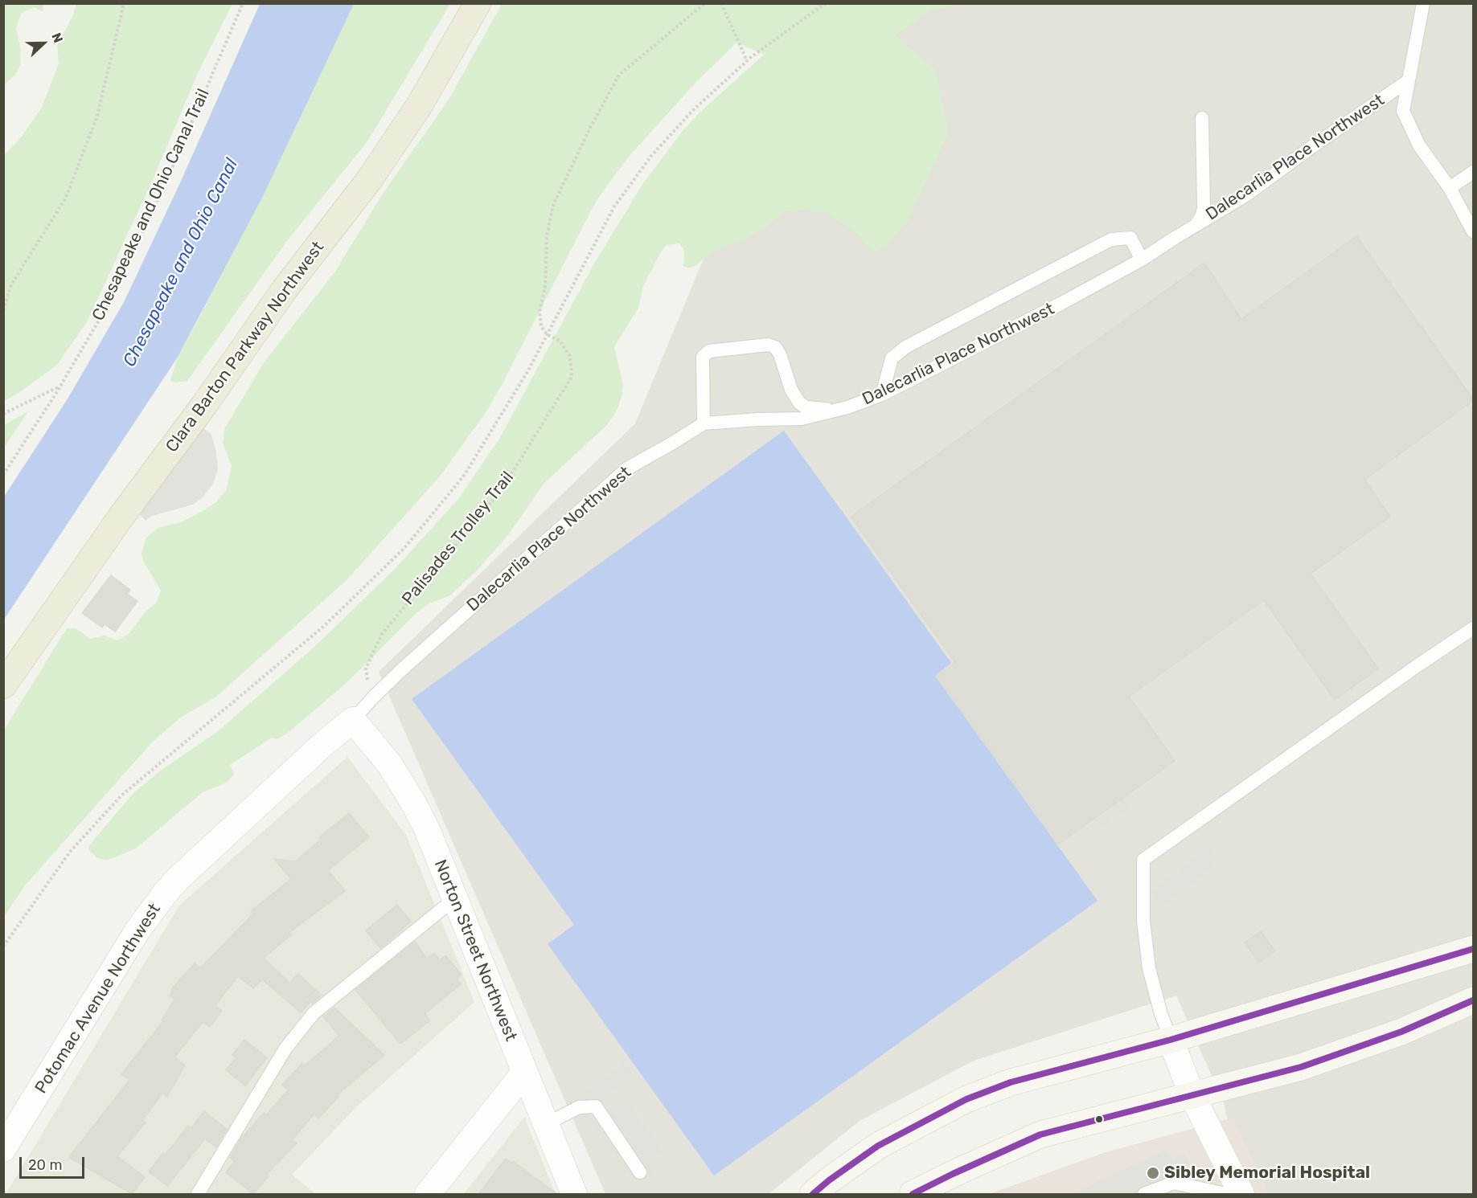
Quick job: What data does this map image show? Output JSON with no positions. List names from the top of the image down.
{
  "streets": {
    "highway": ["Clara Barton Parkway Northwest"],
    "street": ["Norton Street Northwest", "Potomac Avenue Northwest"],
    "lane": ["Dalecarlia Place Northwest"],
    "path": ["Chesapeake and Ohio Canal Trail", "Palisades Trolley Trail"]
  },
  "crossings": [
    ["Dalecarlia Place Northwest", "Norton Street Northwest"],
    ["Dalecarlia Place Northwest", "Potomac Avenue Northwest"],
    ["Norton Street Northwest", "Potomac Avenue Northwest"]
  ],
  "water": ["Chesapeake and Ohio Canal"],
  "places": ["Sibley Memorial Hospital"],
  "scale_bar": "20 m",
  "north": "right"
}
